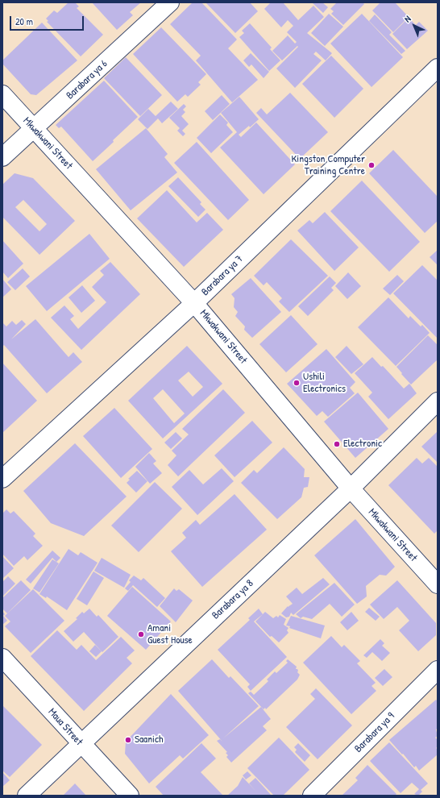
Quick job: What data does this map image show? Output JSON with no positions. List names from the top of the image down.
{
  "streets": {
    "street": [
      "Barabara ya 6",
      "Mkwakwani Street",
      "Barabara ya 7",
      "Barabara ya 8",
      "Maua Street",
      "Barabara ya 9"
    ]
  },
  "crossings": [
    ["Barabara ya 6", "Mkwakwani Street"],
    ["Mkwakwani Street", "Barabara ya 7"],
    ["Mkwakwani Street", "Barabara ya 8"],
    ["Barabara ya 8", "Maua Street"]
  ],
  "places": [
    "Kingston Computer Training Centre",
    "Ushili Electronics",
    "Electronic",
    "Amani Guest House",
    "Saanich"
  ],
  "scale_bar": "20 m",
  "north": "top left"
}
